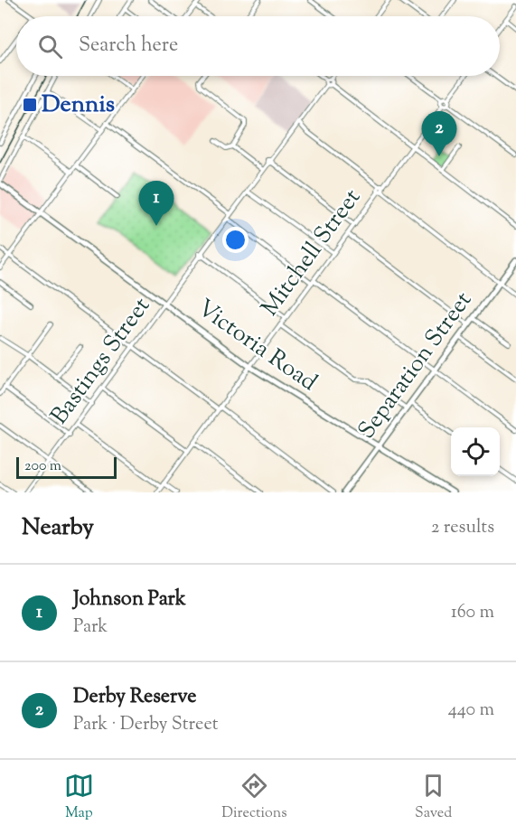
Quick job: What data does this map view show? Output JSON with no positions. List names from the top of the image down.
{
  "streets": {
    "street": [
      "Mitchell Street",
      "Victoria Road",
      "Bastings Street",
      "Separation Street"
    ]
  },
  "crossings": [
    ["Mitchell Street", "Victoria Road"],
    ["Victoria Road", "Bastings Street"],
    ["Victoria Road", "Separation Street"]
  ],
  "places": {
    "transit": ["Dennis"]
  },
  "scale_bar": "200 m",
  "page": {
    "search": "Search here",
    "pins": ["2", "1"],
    "scale": "200 m",
    "heading": ["Nearby", "2 results"],
    "list": [
      {
        "mark": "1",
        "name": "Johnson Park",
        "note": "Park",
        "value": "160 m"
      },
      {
        "mark": "2",
        "name": "Derby Reserve",
        "note": "Park · Derby Street",
        "value": "440 m"
      }
    ],
    "nav": ["Map", "Directions", "Saved"]
  }
}
